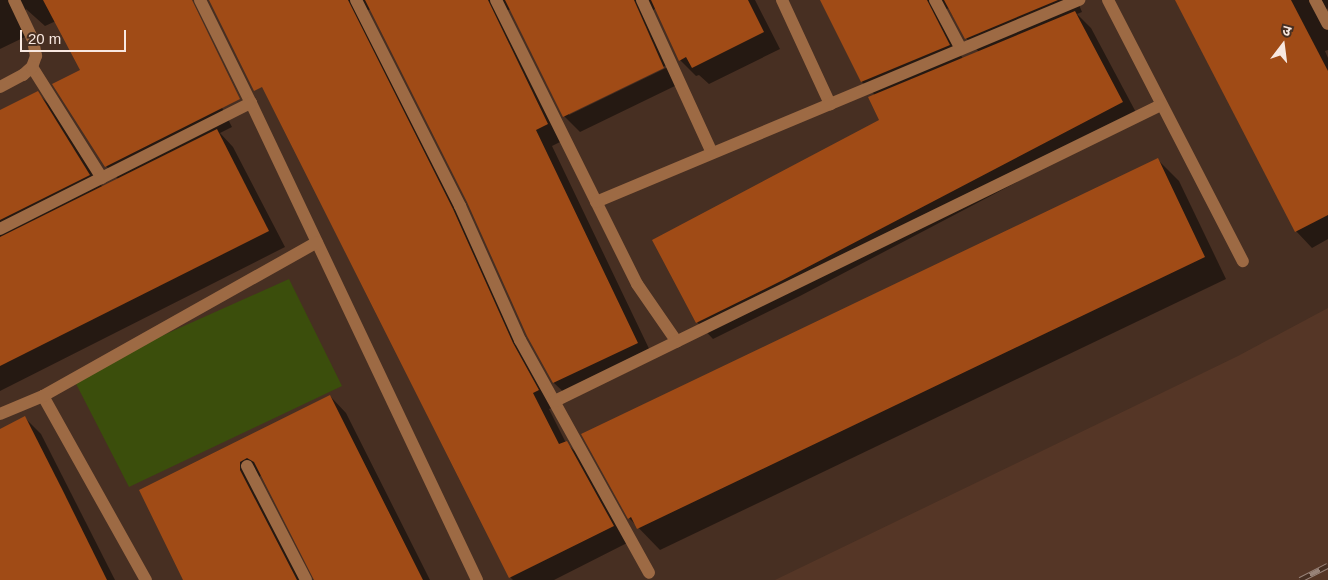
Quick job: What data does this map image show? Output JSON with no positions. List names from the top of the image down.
{
  "scale_bar": "20 m",
  "north": "top"
}
